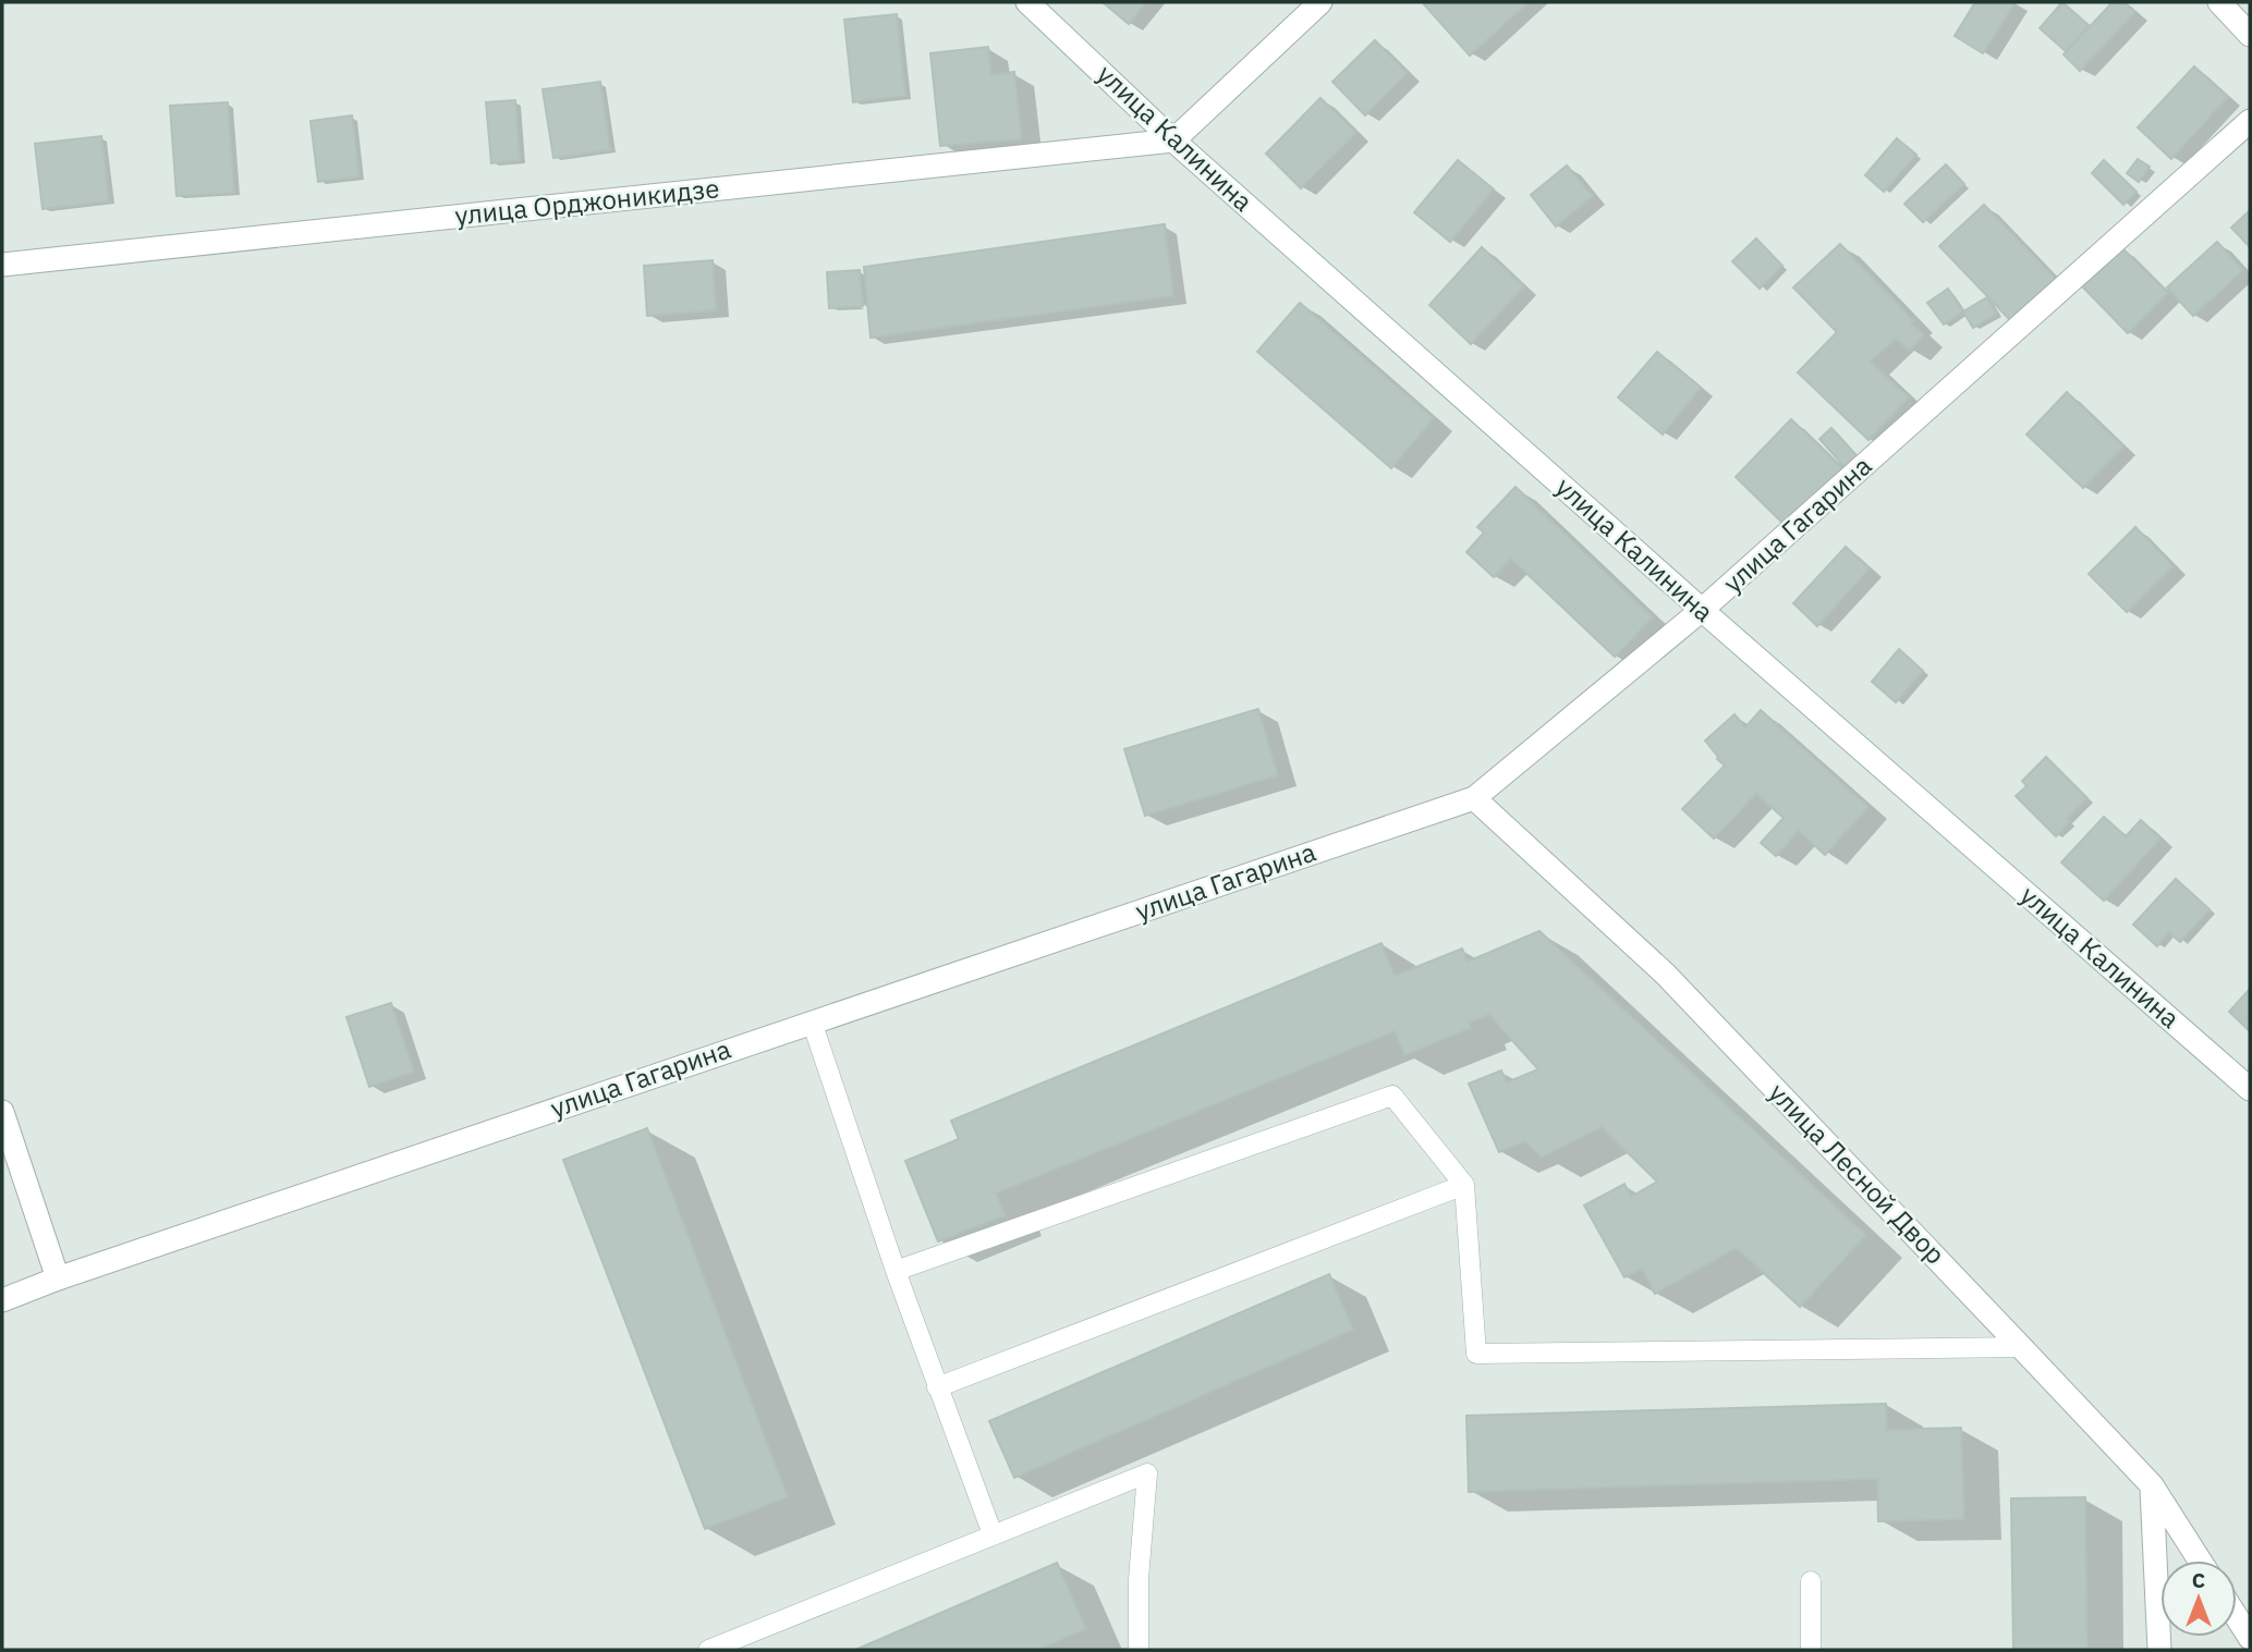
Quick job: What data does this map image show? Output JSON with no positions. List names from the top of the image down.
{
  "streets": {
    "street": [
      "улица Калинина",
      "улица Орджоникидзе",
      "улица Гагарина",
      "улица Лесной Двор"
    ]
  },
  "crossings": [
    ["улица Калинина", "улица Орджоникидзе"],
    ["улица Калинина", "улица Гагарина"],
    ["улица Гагарина", "улица Лесной Двор"]
  ],
  "north": "top"
}
